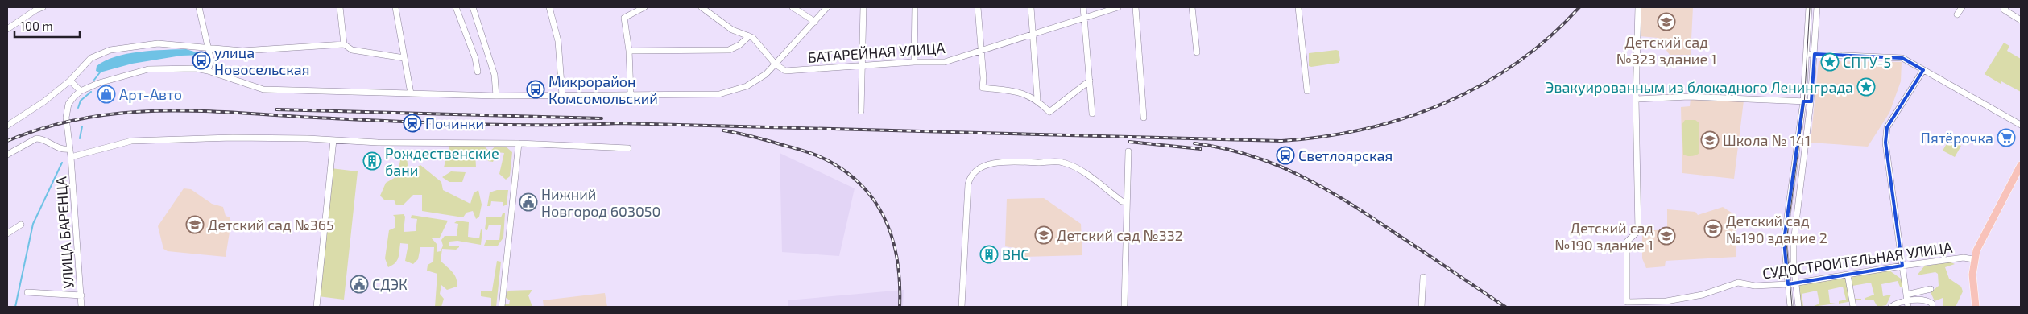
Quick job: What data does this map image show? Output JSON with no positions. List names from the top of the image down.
{
  "streets": {
    "street": ["БАТАРЕЙНАЯ УЛИЦА", "УЛИЦА БАРЕНЦА", "СУДОСТРОИТЕЛЬНАЯ УЛИЦА"]
  },
  "places": {
    "school or university": [
      "Детский сад №323 здание 1",
      "Школа № 141",
      "Детский сад №365",
      "Детский сад №190 здание 2",
      "Детский сад №332",
      "Детский сад №190 здание 1"
    ],
    "bus stop": ["улица Новосельская", "Микрорайон Комсомольский"],
    "place": ["СПТУ-5", "Эвакуированным из блокадного Ленинграда"],
    "shop": ["Арт-Авто"],
    "station": ["Починки", "Светлоярская"],
    "supermarket": ["Пятёрочка"],
    "building": ["Рождественские бани", "ВНС"],
    "public building": ["Нижний Новгород 603050", "СДЭК"]
  },
  "scale_bar": "100 m"
}
